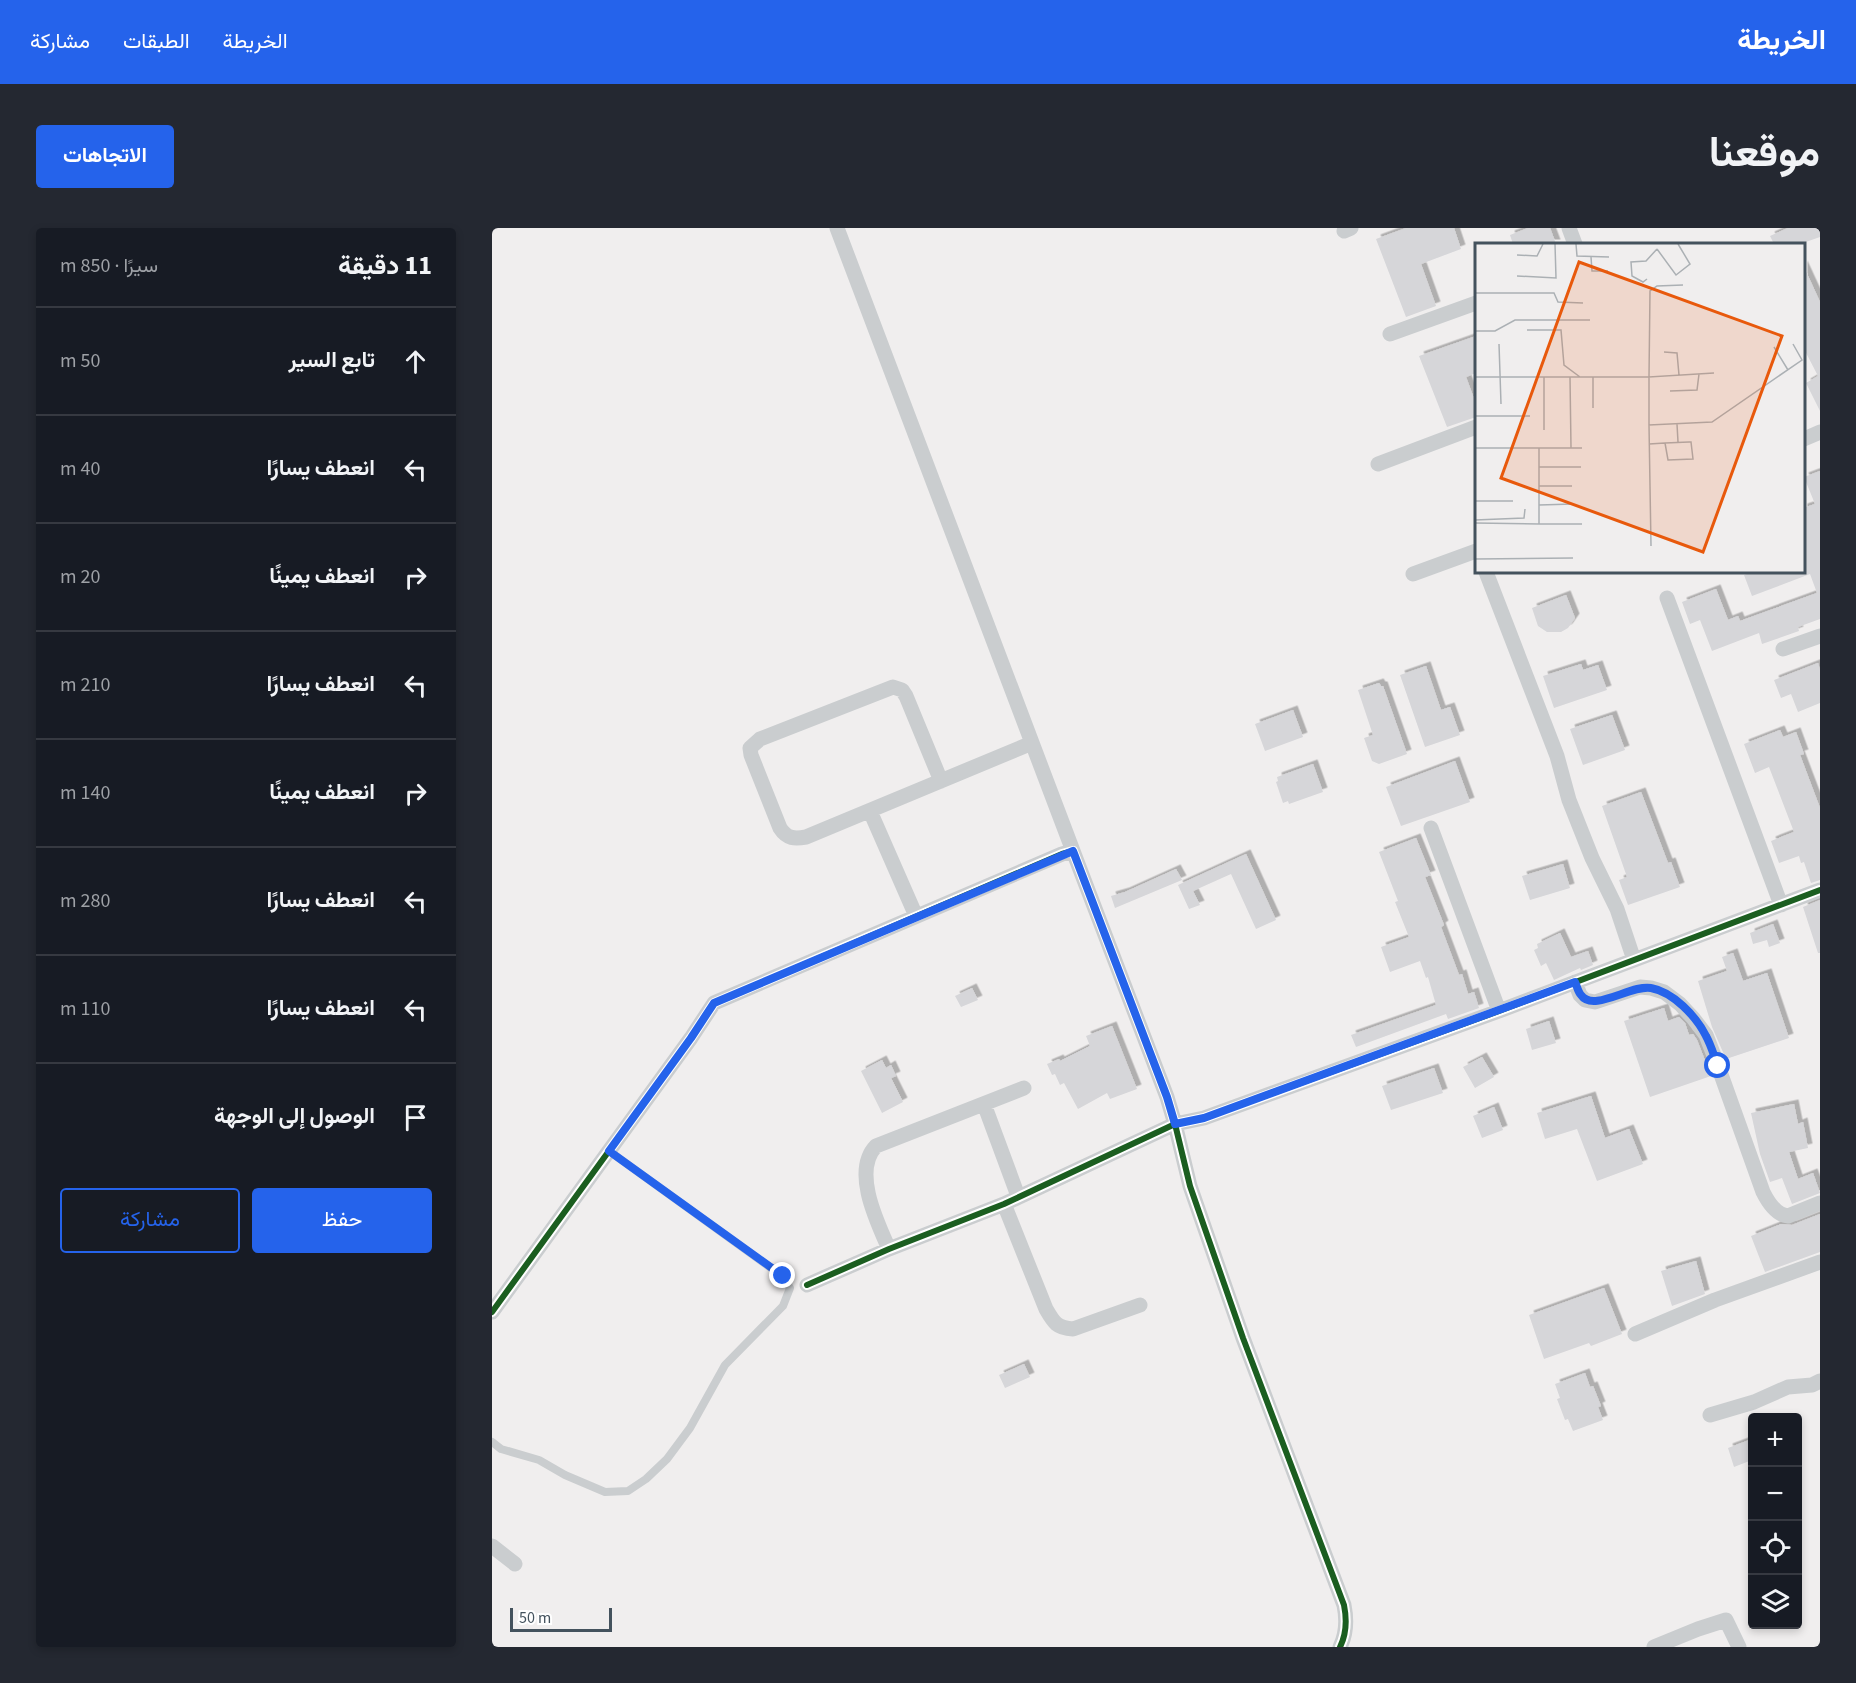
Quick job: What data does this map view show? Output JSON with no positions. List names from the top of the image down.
{
  "scale_bar": "50 m",
  "page": {
    "header": "الخريطة",
    "nav": ["الخريطة", "الطبقات", "مشاركة"],
    "title": "موقعنا",
    "buttons": [
      "الاتجاهات",
      ["حفظ", "مشاركة"]
    ],
    "heading": ["11 دقيقة", "سيرًا · 850 m"],
    "list": [
      ["تابع السير", "50 m"],
      ["انعطف يسارًا", "40 m"],
      ["انعطف يمينًا", "20 m"],
      ["انعطف يسارًا", "210 m"],
      ["انعطف يمينًا", "140 m"],
      ["انعطف يسارًا", "280 m"],
      ["انعطف يسارًا", "110 m"],
      "الوصول إلى الوجهة"
    ],
    "map_buttons": ["+", "−"],
    "scale": "50 m"
  }
}
